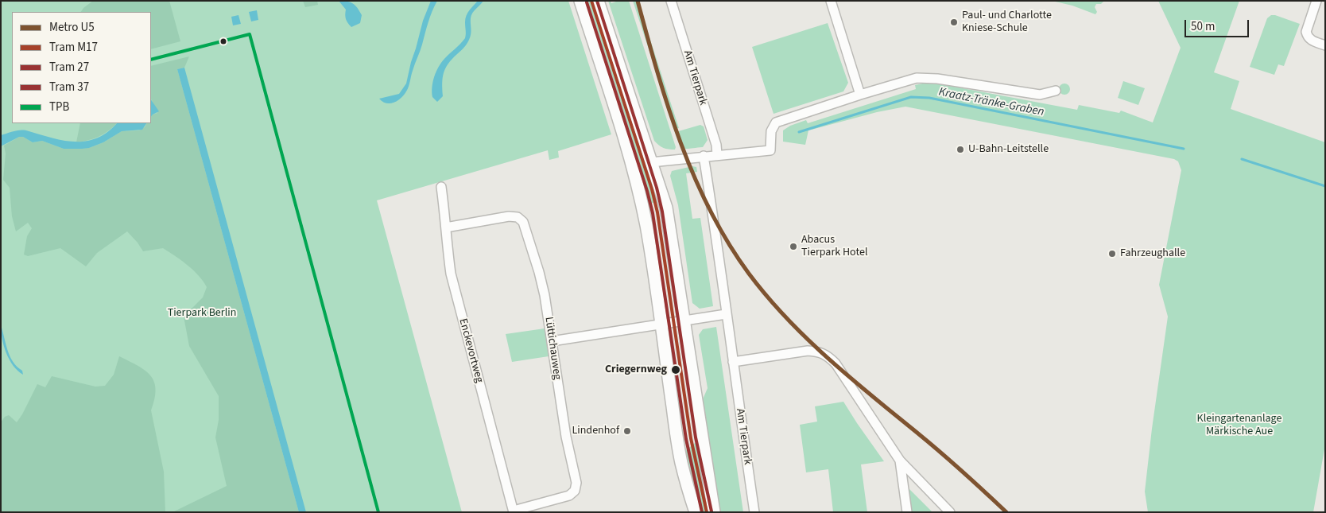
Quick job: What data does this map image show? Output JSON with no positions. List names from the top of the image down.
{
  "streets": {
    "street": ["Am Tierpark", "Lüttichauweg", "Enckevortweg"]
  },
  "crossings": [
    ["Lüttichauweg", "Enckevortweg"]
  ],
  "water": ["Kraatz-Tränke-Graben"],
  "parks": ["Tierpark Berlin", "Kleingartenanlage Märkische Aue"],
  "places": [
    "Paul- und Charlotte Kniese-Schule",
    "U-Bahn-Leitstelle",
    "Abacus Tierpark Hotel",
    "Fahrzeughalle",
    "Criegernweg",
    "Lindenhof"
  ],
  "lines": [
    "metro line U5",
    "tram line M17",
    "tram line 37",
    "tram line 27",
    "transit line TPB"
  ],
  "legend": [
    "Metro U5",
    "Tram M17",
    "Tram 27",
    "Tram 37",
    "TPB"
  ],
  "scale_bar": "50 m"
}
